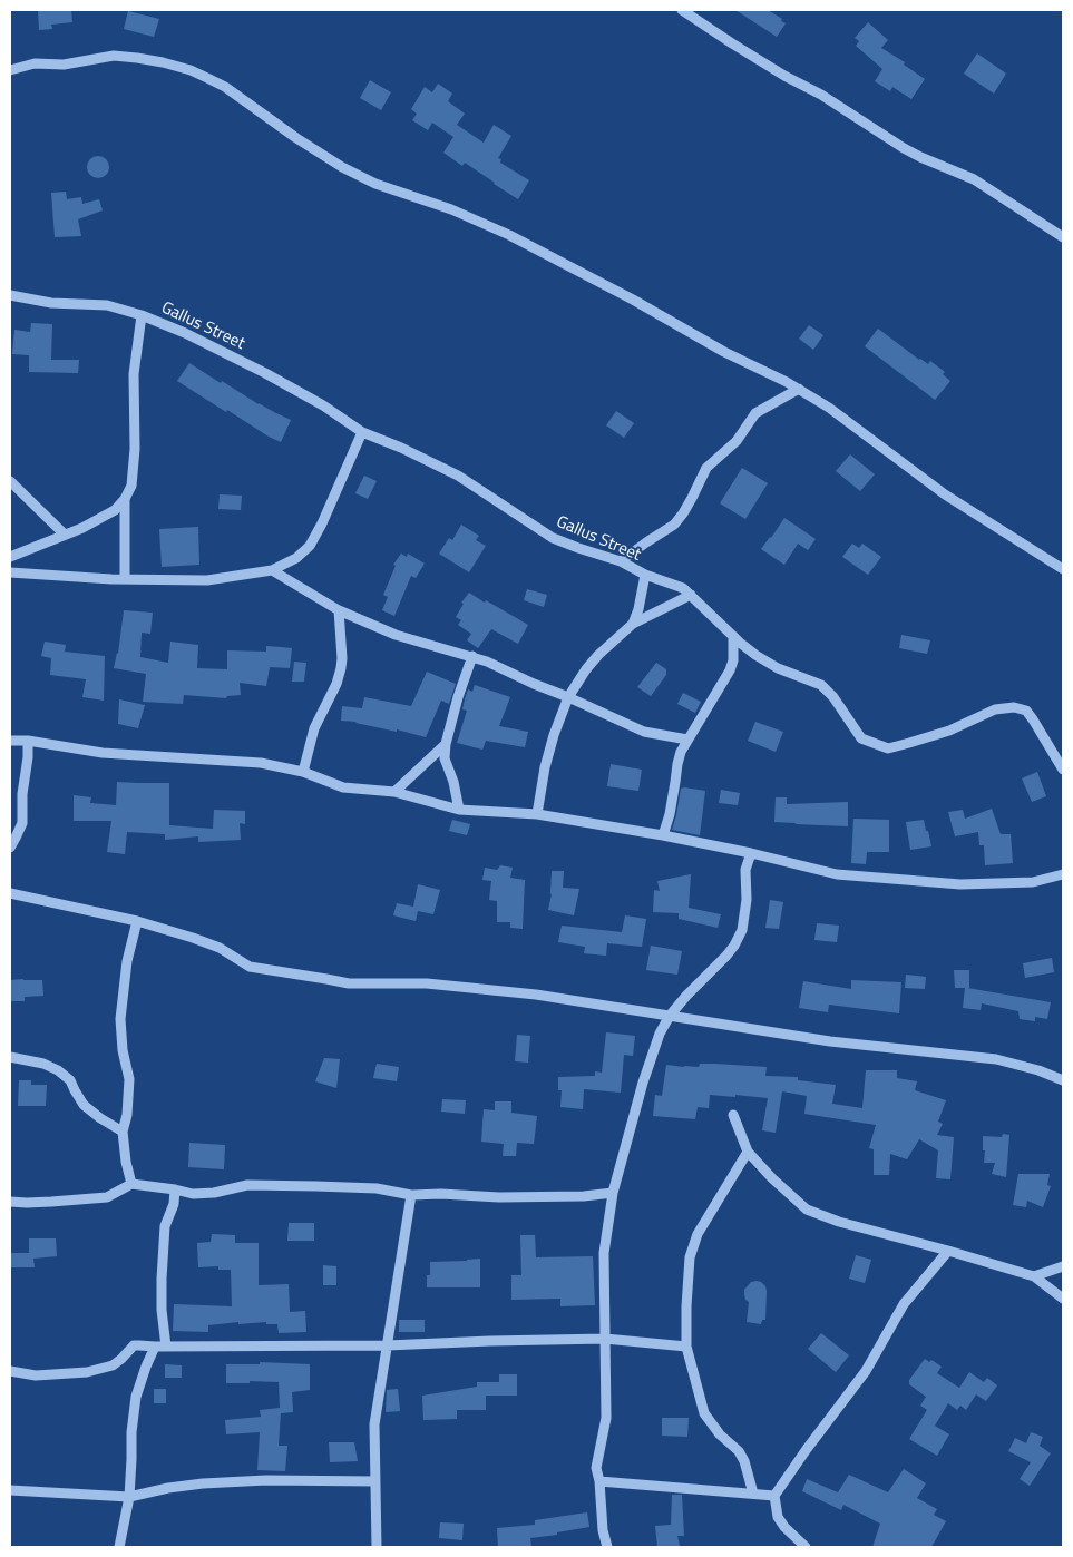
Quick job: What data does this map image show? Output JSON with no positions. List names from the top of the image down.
{
  "streets": {
    "street": ["Gallus Street"]
  }
}
